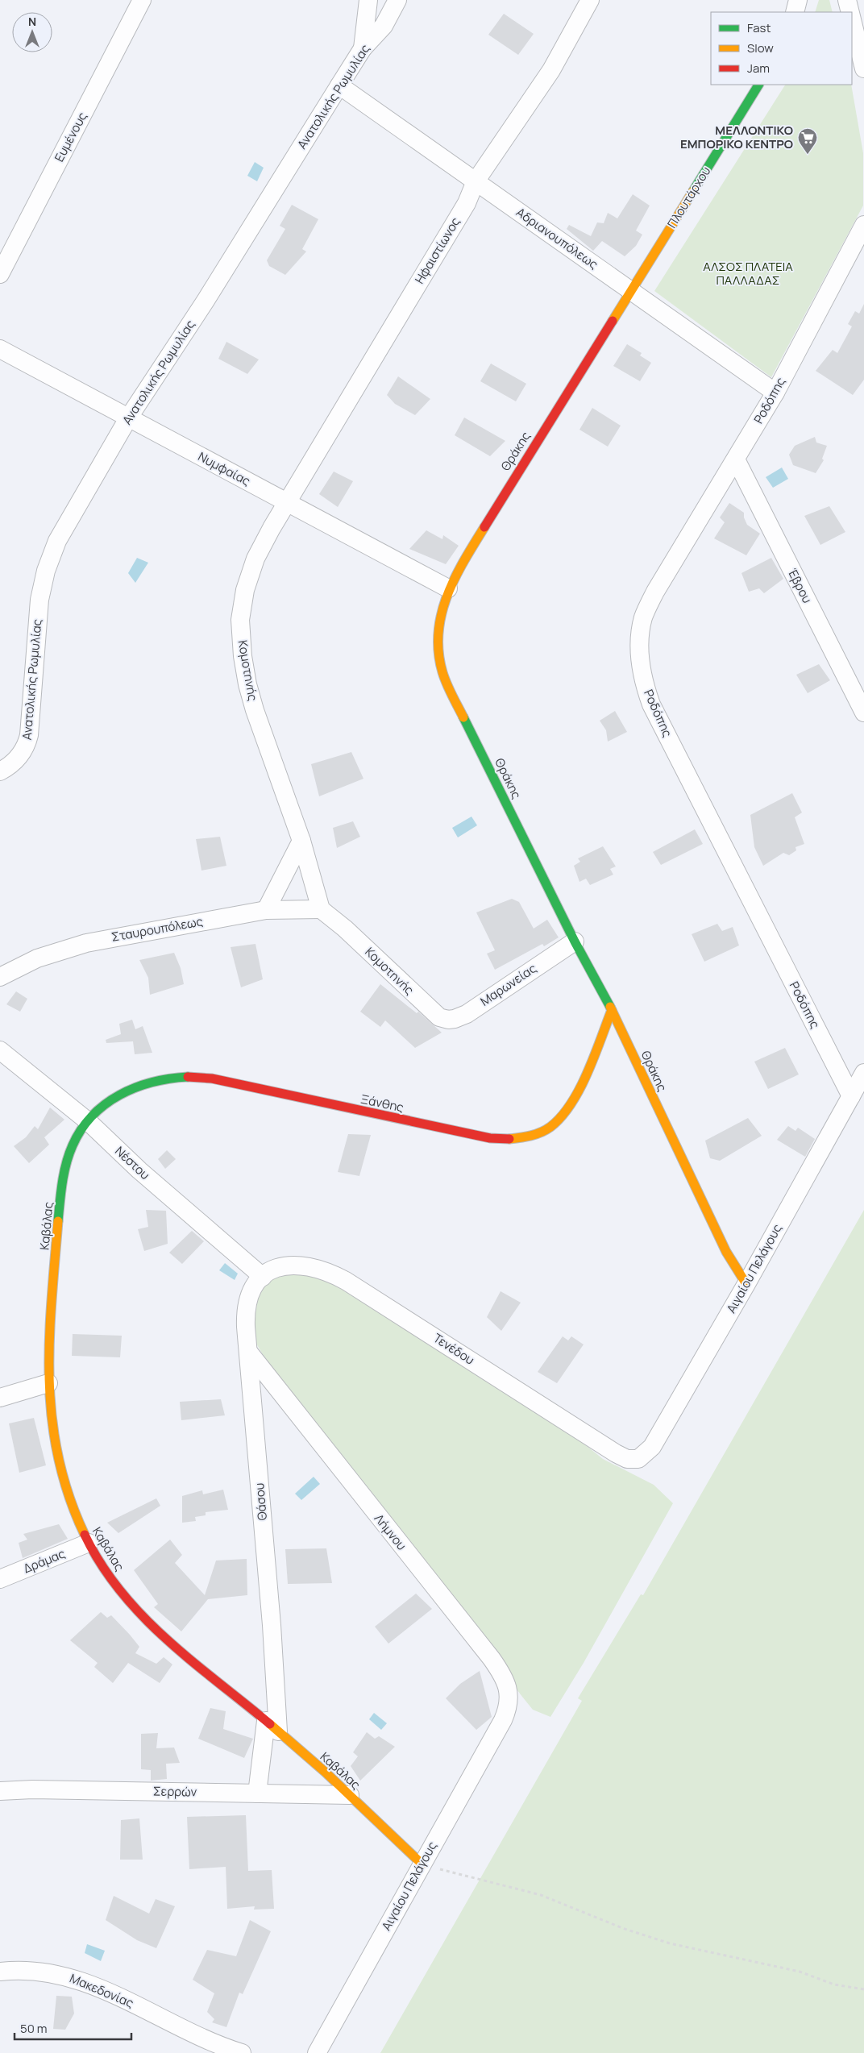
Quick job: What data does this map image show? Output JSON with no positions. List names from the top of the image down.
{
  "streets": {
    "street": [
      "Ανατολικής Ρωμυλίας",
      "Ευμένους",
      "Πλουτάρχου",
      "Αδριανουπόλεως",
      "Ηφαιστίωνος",
      "Ροδόπης",
      "Θράκης",
      "Νυμφαίας",
      "Έβρου",
      "Κομοτηνής",
      "Σταυρουπόλεως",
      "Μαρωνείας",
      "Ξάνθης",
      "Νέστου",
      "Καβάλας",
      "Αιγαίου Πελάγους",
      "Τενέδου",
      "Θάσου",
      "Λήμνου",
      "Δράμας",
      "Σερρών",
      "Μακεδονίας"
    ]
  },
  "crossings": [
    ["Ανατολικής Ρωμυλίας", "Αδριανουπόλεως"],
    ["Ανατολικής Ρωμυλίας", "Νυμφαίας"],
    ["Πλουτάρχου", "Αδριανουπόλεως"],
    ["Πλουτάρχου", "Θράκης"],
    ["Αδριανουπόλεως", "Ηφαιστίωνος"],
    ["Αδριανουπόλεως", "Ροδόπης"],
    ["Αδριανουπόλεως", "Θράκης"],
    ["Ηφαιστίωνος", "Νυμφαίας"],
    ["Ηφαιστίωνος", "Κομοτηνής"],
    ["Ροδόπης", "Έβρου"],
    ["Ροδόπης", "Αιγαίου Πελάγους"],
    ["Θράκης", "Νυμφαίας"],
    ["Θράκης", "Μαρωνείας"],
    ["Θράκης", "Ξάνθης"],
    ["Θράκης", "Αιγαίου Πελάγους"],
    ["Νυμφαίας", "Κομοτηνής"],
    ["Κομοτηνής", "Σταυρουπόλεως"],
    ["Κομοτηνής", "Μαρωνείας"],
    ["Ξάνθης", "Νέστου"],
    ["Ξάνθης", "Καβάλας"],
    ["Νέστου", "Καβάλας"],
    ["Νέστου", "Τενέδου"],
    ["Νέστου", "Θάσου"],
    ["Καβάλας", "Αιγαίου Πελάγους"],
    ["Καβάλας", "Θάσου"],
    ["Καβάλας", "Δράμας"],
    ["Καβάλας", "Σερρών"],
    ["Αιγαίου Πελάγους", "Τενέδου"],
    ["Αιγαίου Πελάγους", "Λήμνου"],
    ["Τενέδου", "Θάσου"],
    ["Θάσου", "Λήμνου"],
    ["Θάσου", "Σερρών"]
  ],
  "parks": ["ΑΛΣΟΣ ΠΛΑΤΕΙΑ ΠΑΛΛΑΔΑΣ"],
  "places": {
    "supermarket": ["ΜΕΛΛΟΝΤΙΚΟ ΕΜΠΟΡΙΚΟ ΚΕΝΤΡΟ"]
  },
  "legend": ["Fast", "Slow", "Jam"],
  "scale_bar": "50 m",
  "north": "top"
}
